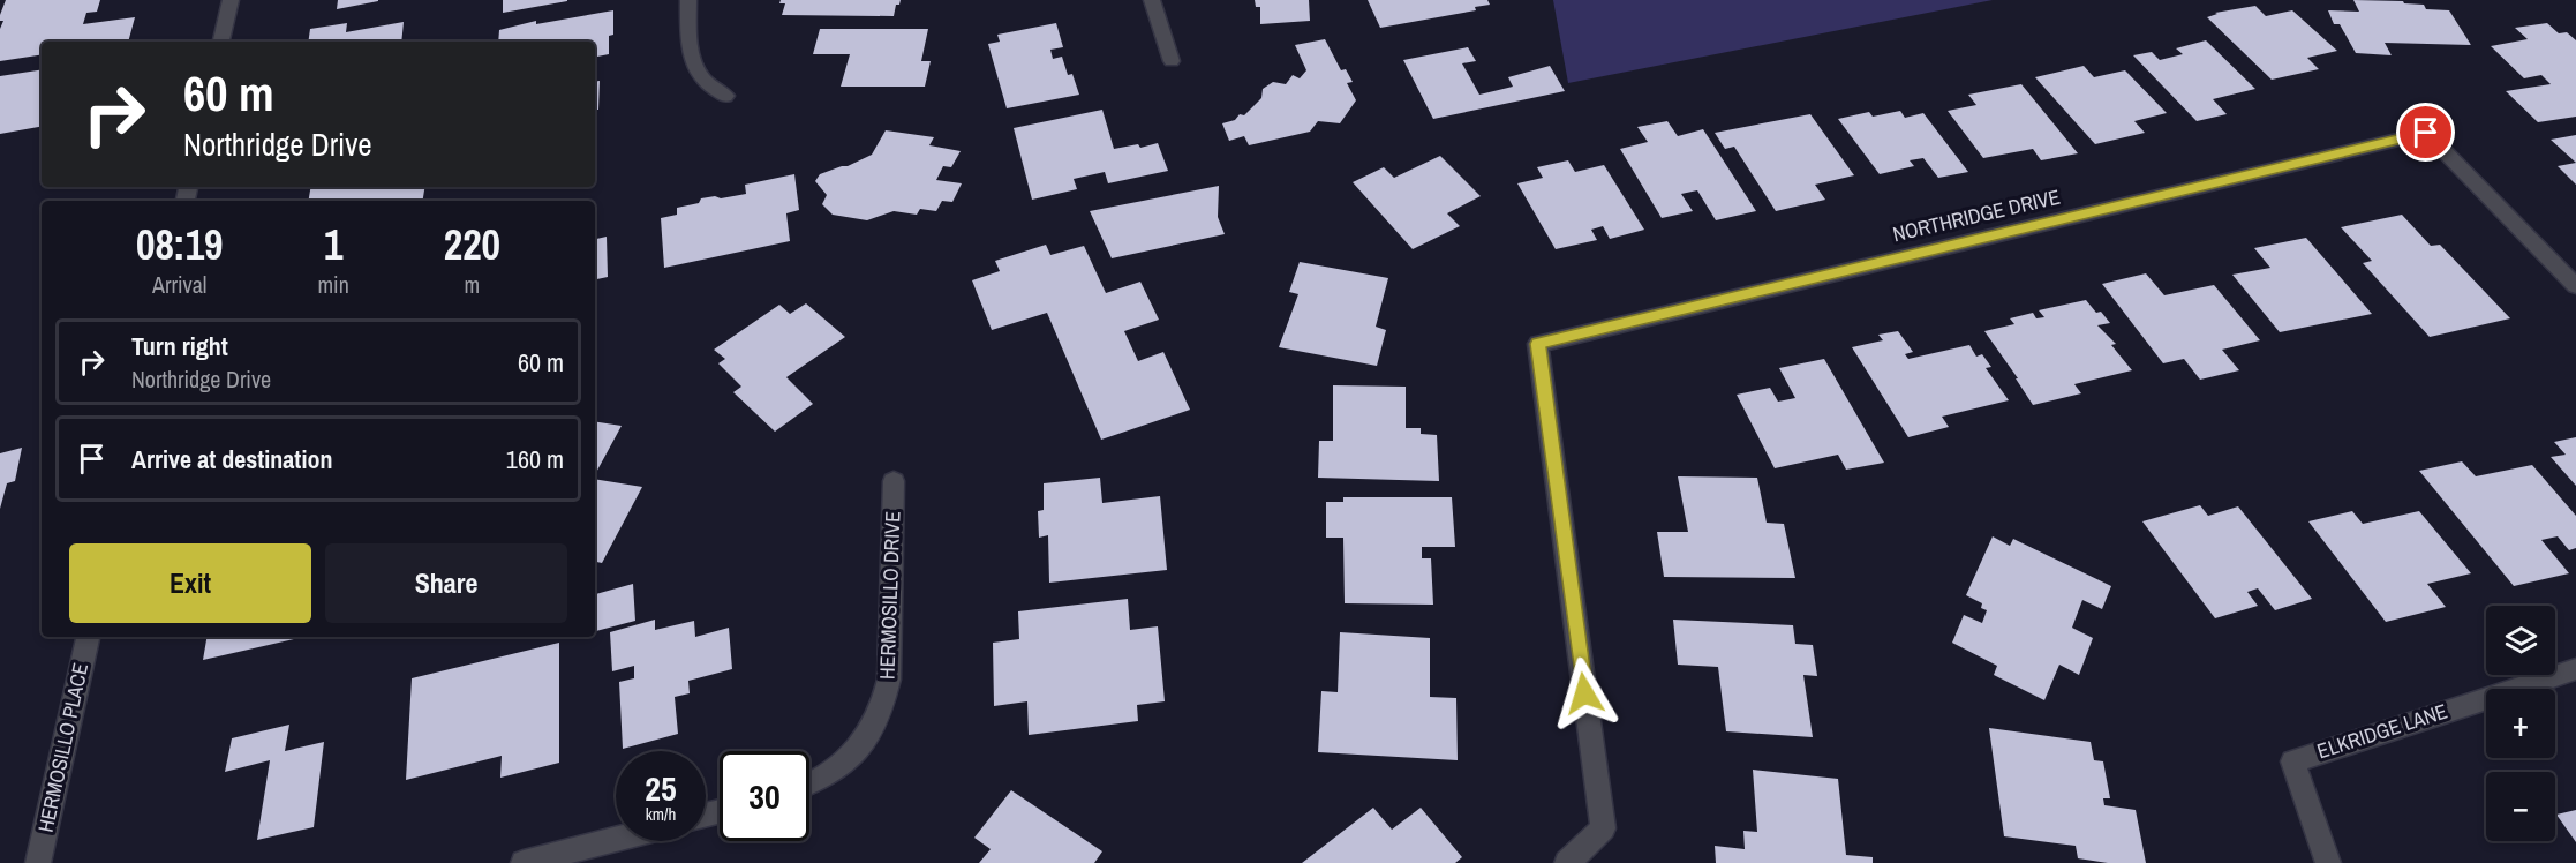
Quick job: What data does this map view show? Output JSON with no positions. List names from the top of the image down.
{
  "streets": {
    "street": [
      "NORTHRIDGE DRIVE",
      "HERMOSILLO DRIVE",
      "ELKRIDGE LANE",
      "HERMOSILLO PLACE"
    ]
  },
  "page": {
    "turn": ["60 m", "Northridge Drive"],
    "eta": [
      "08:19",
      "Arrival",
      "1",
      "min",
      "220",
      "m"
    ],
    "list": [
      {
        "name": "Turn right",
        "note": "Northridge Drive",
        "value": "60 m"
      },
      {
        "name": "Arrive at destination",
        "value": "160 m"
      }
    ],
    "buttons": ["Exit", "Share"],
    "map_buttons": ["+", "−"],
    "speed": "25 km/h",
    "limit": "30"
  }
}
